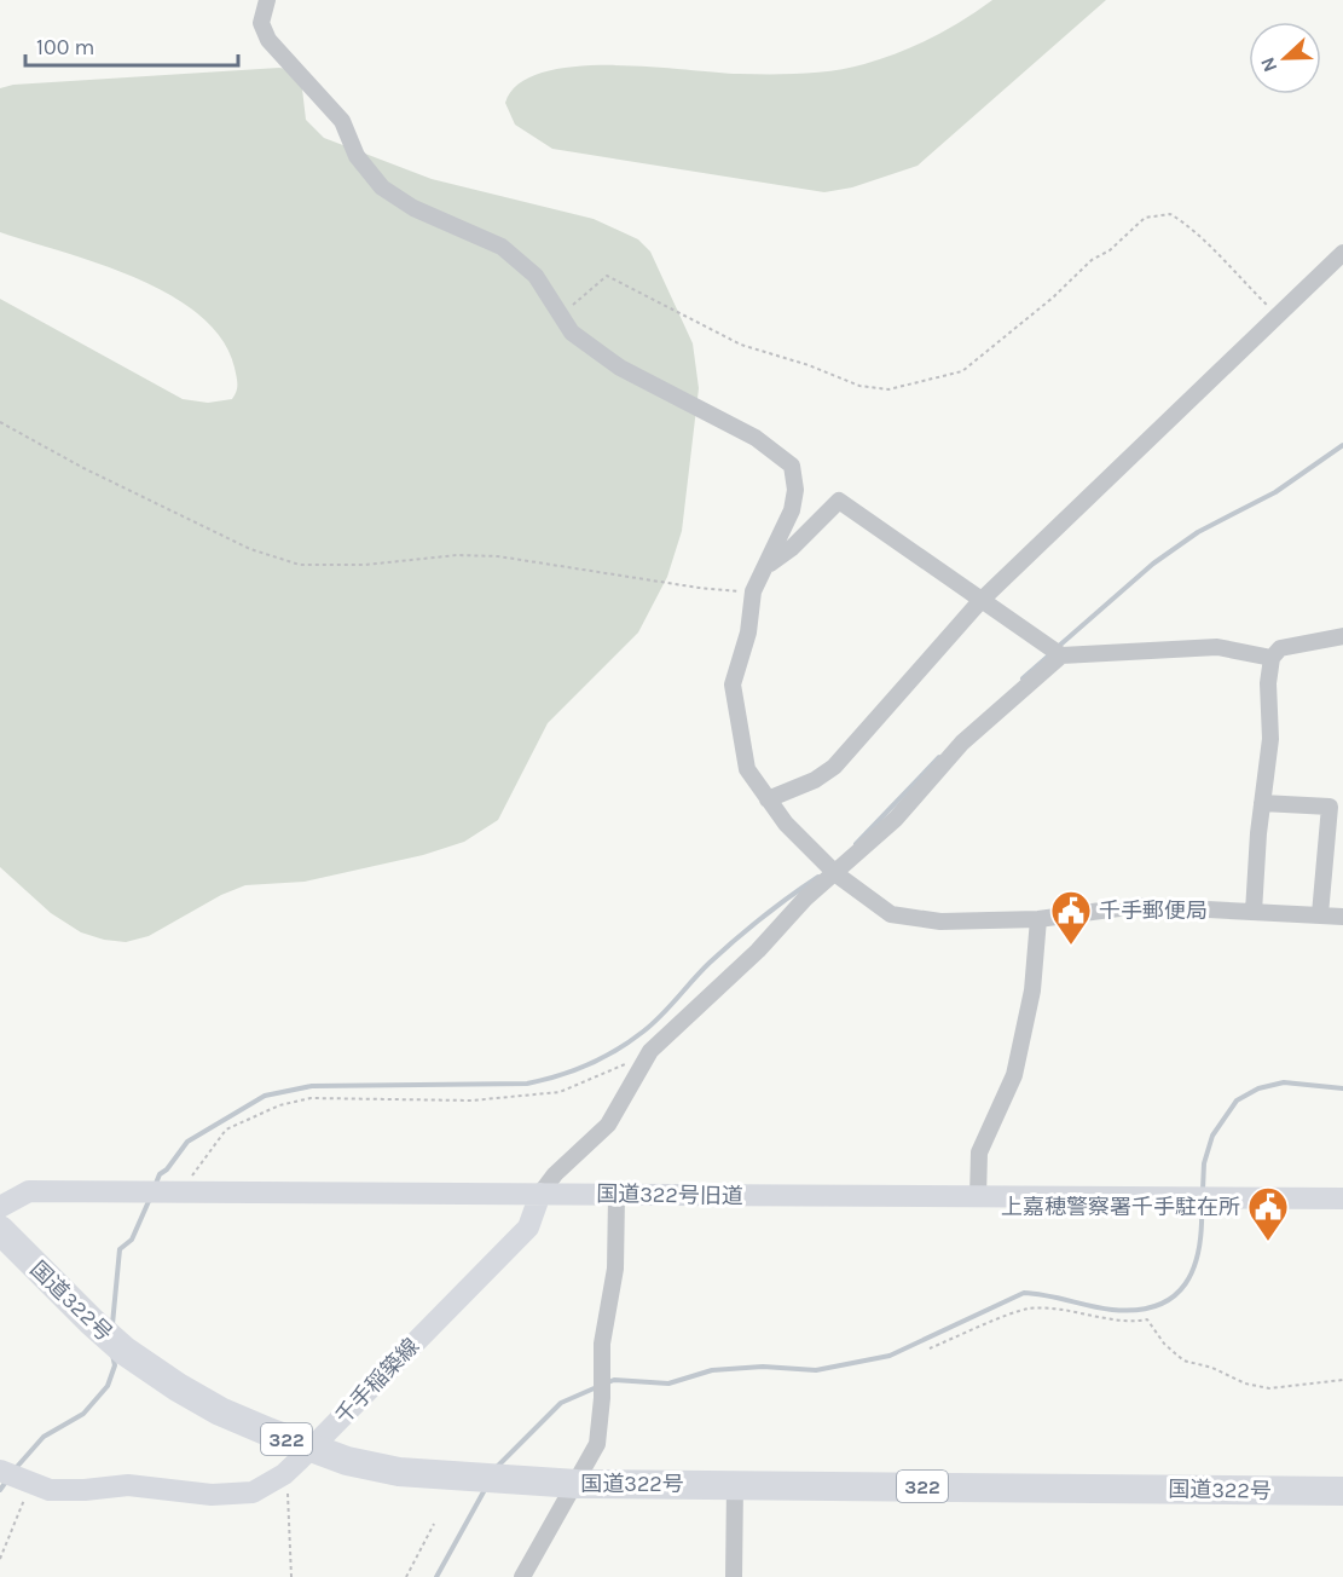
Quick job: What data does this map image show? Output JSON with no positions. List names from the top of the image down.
{
  "streets": {
    "highway": ["国道322号", "322"],
    "street": ["国道322号旧道", "千手稲築線"]
  },
  "crossings": [
    ["国道322号旧道", "千手稲築線"],
    ["国道322号", "千手稲築線"]
  ],
  "places": {
    "public building": ["千手郵便局", "上嘉穂警察署千手駐在所"]
  },
  "scale_bar": "100 m",
  "north": "left"
}
